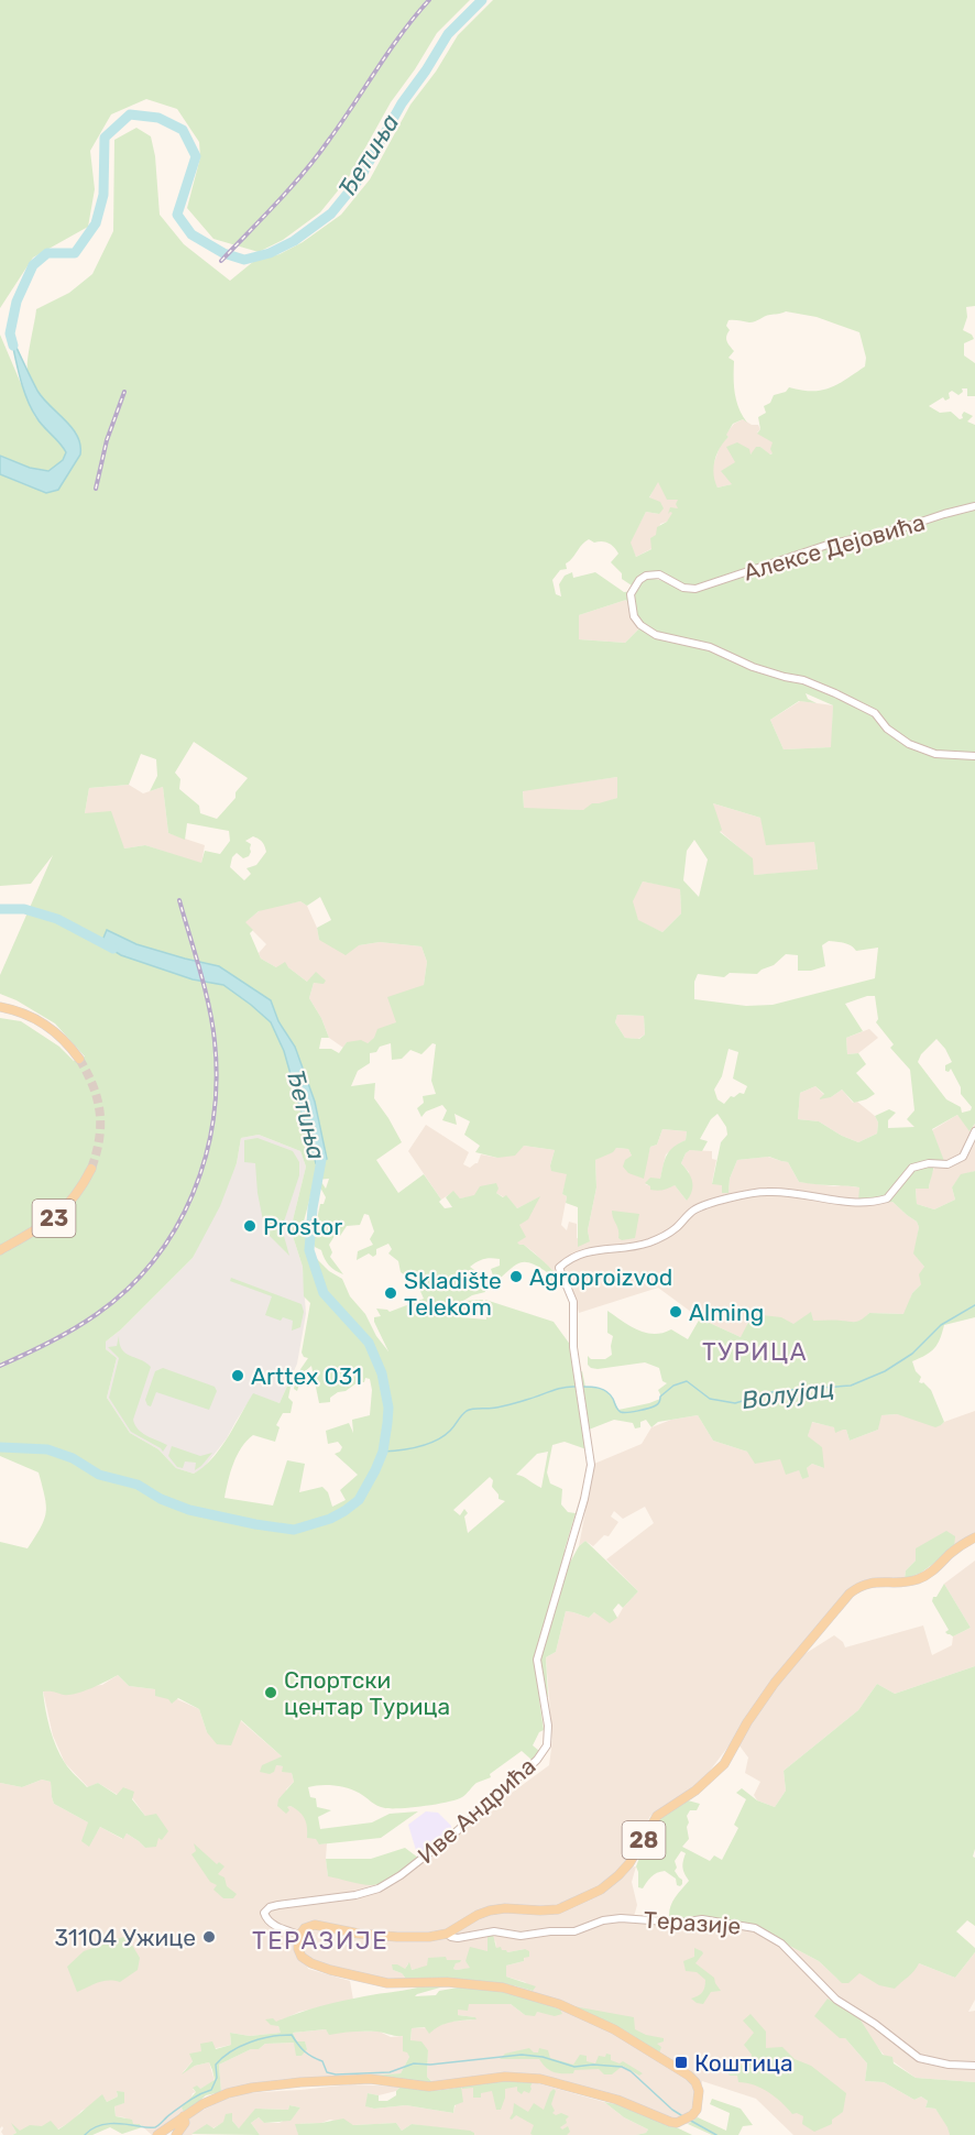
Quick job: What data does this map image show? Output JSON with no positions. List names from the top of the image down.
{
  "streets": {
    "main road": ["23", "28"],
    "street": ["Алексе Дејовића", "Иве Андрића", "Теразије"]
  },
  "crossings": [
    ["Иве Андрића", "28"],
    ["28", "Теразије"]
  ],
  "districts": ["ТУРИЦА", "ТЕРАЗИЈЕ"],
  "water": ["Ђетиња", "Волујац"],
  "places": {
    "other": [
      "Prostor",
      "Agroproizvod",
      "Skladište Telekom",
      "Alming",
      "Arttex 031",
      "Спортски центар Турица",
      "31104 Ужице"
    ],
    "transit": ["Коштица"]
  }
}
